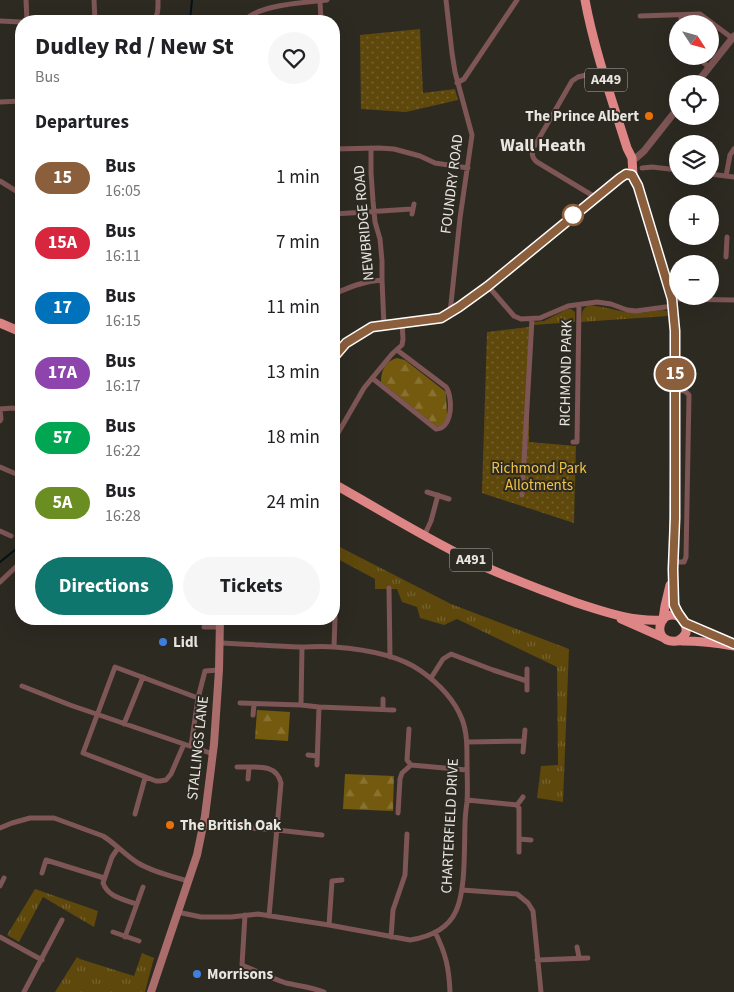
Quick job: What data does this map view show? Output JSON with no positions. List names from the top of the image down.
{
  "streets": {
    "highway": ["A449", "A491"],
    "main road": ["STALLINGS LANE"],
    "street": [
      "FOUNDRY ROAD",
      "NEWBRIDGE ROAD",
      "RICHMOND PARK",
      "CHARTERFIELD DRIVE"
    ]
  },
  "crossings": [
    ["A449", "A491"],
    ["STALLINGS LANE", "CHARTERFIELD DRIVE"]
  ],
  "districts": ["Wall Heath"],
  "parks": ["Richmond Park Allotments"],
  "places": [
    "The Prince Albert",
    "Lidl",
    "The British Oak",
    "Morrisons"
  ],
  "lines": ["bus line 15"],
  "north": "bottom right",
  "page": {
    "on_map": "15",
    "map_buttons": ["+", "−"],
    "heading": [
      ["Dudley Rd / New St", "Bus"],
      "Departures"
    ],
    "list": [
      {
        "mark": "15",
        "name": "Bus",
        "note": "16:05",
        "value": "1 min"
      },
      {
        "mark": "15A",
        "name": "Bus",
        "note": "16:11",
        "value": "7 min"
      },
      {
        "mark": "17",
        "name": "Bus",
        "note": "16:15",
        "value": "11 min"
      },
      {
        "mark": "17A",
        "name": "Bus",
        "note": "16:17",
        "value": "13 min"
      },
      {
        "mark": "57",
        "name": "Bus",
        "note": "16:22",
        "value": "18 min"
      },
      {
        "mark": "5A",
        "name": "Bus",
        "note": "16:28",
        "value": "24 min"
      }
    ],
    "buttons": ["Directions", "Tickets"]
  }
}
